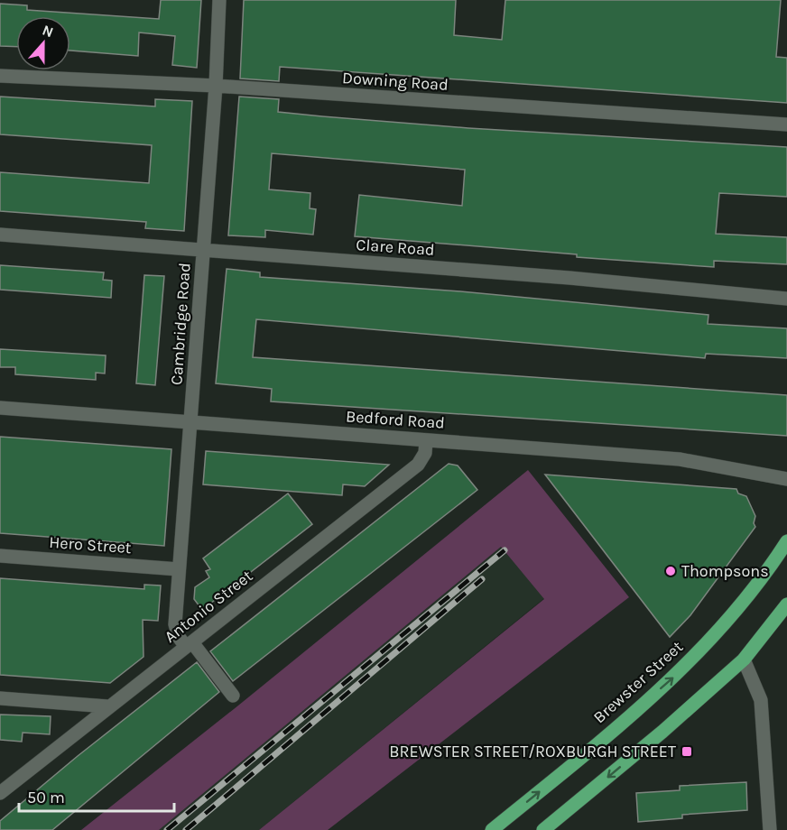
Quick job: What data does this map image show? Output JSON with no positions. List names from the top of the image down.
{
  "streets": {
    "main road": ["Brewster Street"],
    "street": [
      "Downing Road",
      "Clare Road",
      "Cambridge Road",
      "Bedford Road",
      "Hero Street",
      "Antonio Street"
    ]
  },
  "crossings": [
    ["Downing Road", "Cambridge Road"],
    ["Clare Road", "Cambridge Road"],
    ["Cambridge Road", "Bedford Road"],
    ["Cambridge Road", "Hero Street"],
    ["Cambridge Road", "Antonio Street"],
    ["Bedford Road", "Antonio Street"]
  ],
  "places": {
    "other": ["Thompsons"],
    "transit": ["BREWSTER STREET/ROXBURGH STREET"]
  },
  "scale_bar": "50 m",
  "north": "top"
}
